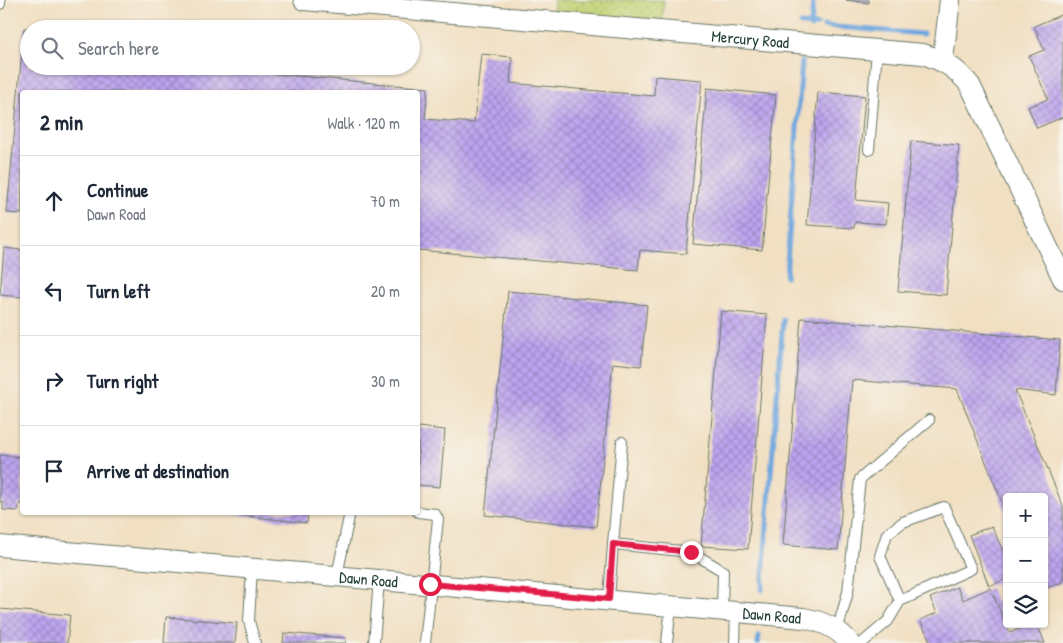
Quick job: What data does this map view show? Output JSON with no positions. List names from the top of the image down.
{
  "streets": {
    "street": ["Mercury Road", "Dawn Road"]
  },
  "page": {
    "search": "Search here",
    "heading": ["2 min", "Walk · 120 m"],
    "list": [
      ["Continue", "Dawn Road", "70 m"],
      ["Turn left", "20 m"],
      ["Turn right", "30 m"],
      "Arrive at destination"
    ],
    "map_buttons": ["+", "−"]
  }
}
